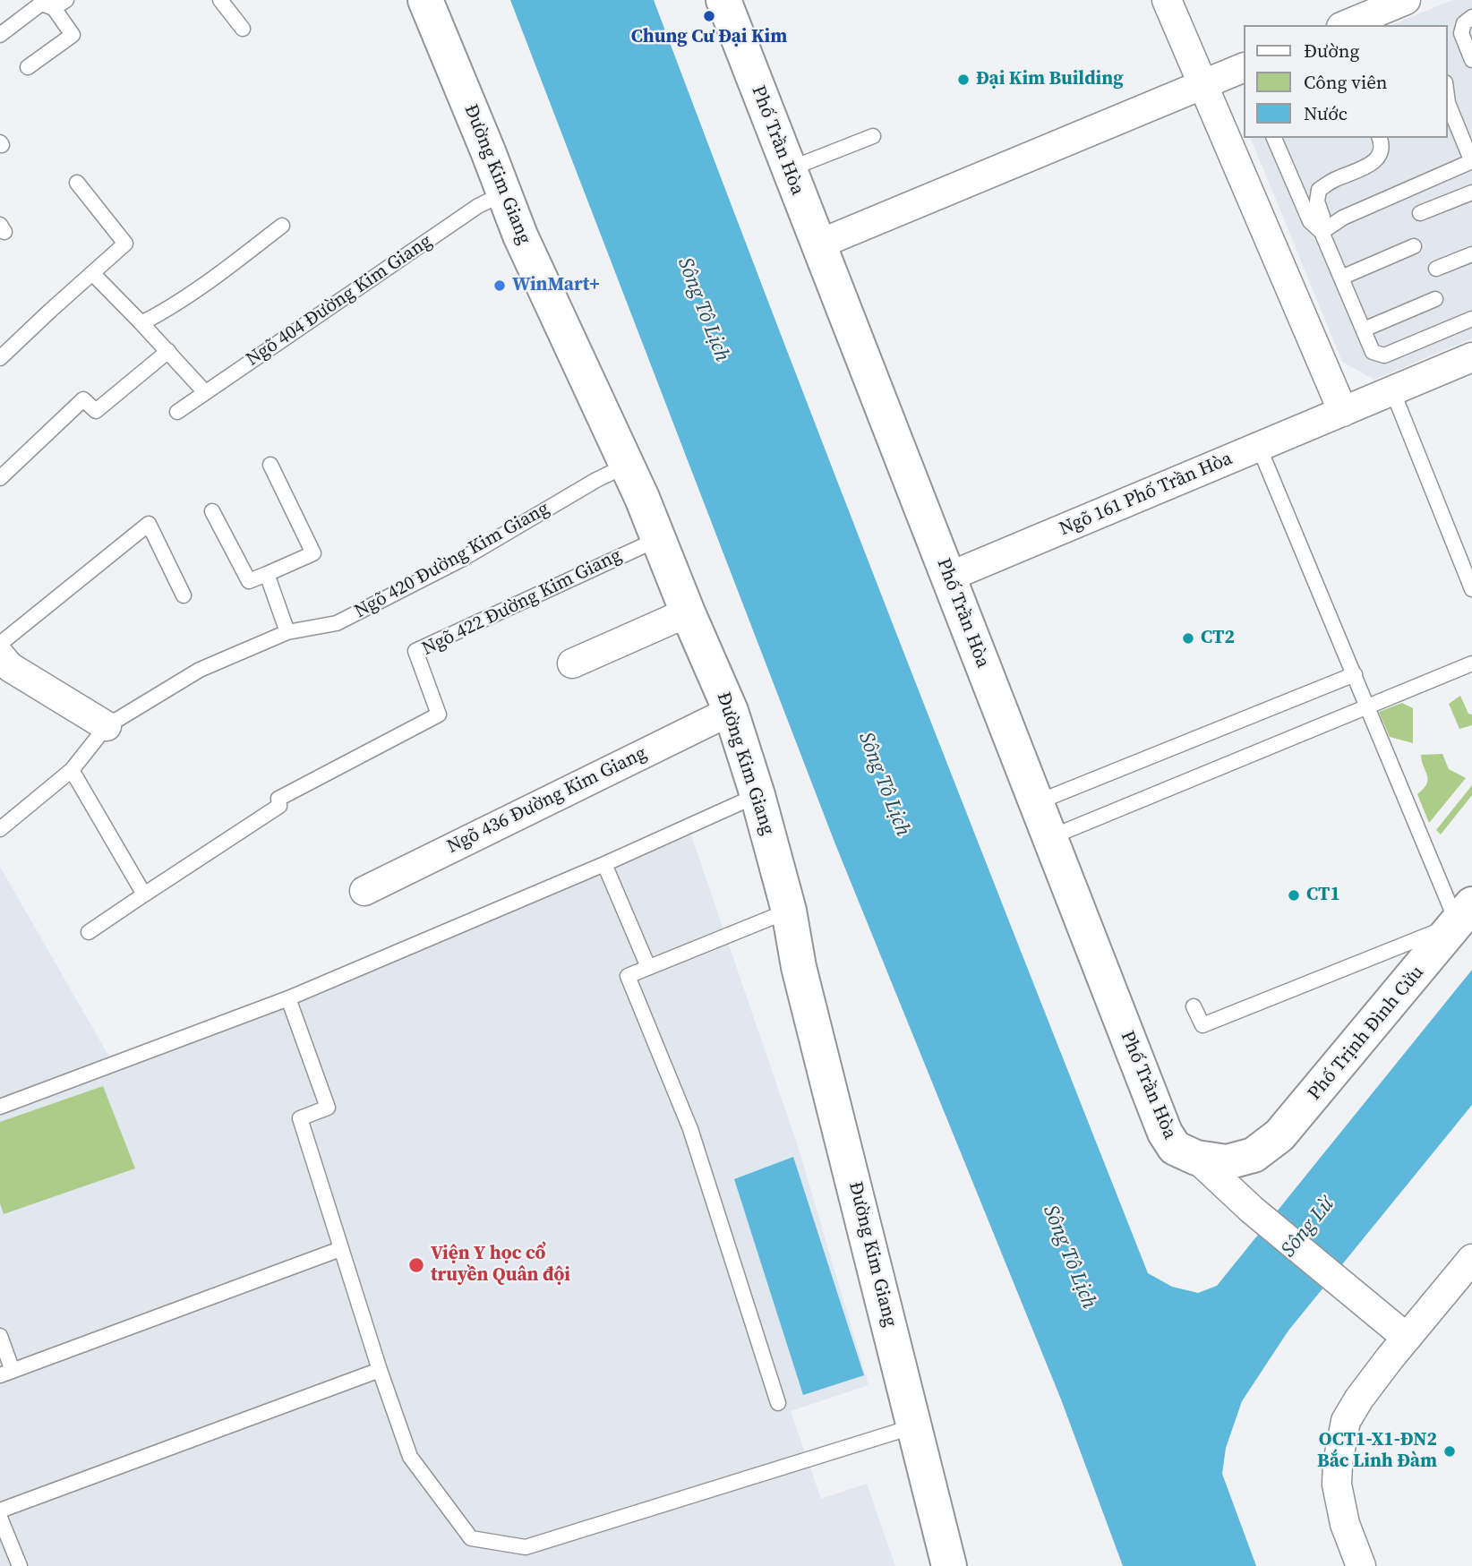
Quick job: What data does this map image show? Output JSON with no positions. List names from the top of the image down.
{
  "streets": {
    "main road": ["Phố Trần Hòa", "Đường Kim Giang", "Phố Trịnh Đình Cửu"],
    "street": ["Ngõ 161 Phố Trần Hòa", "Ngõ 436 Đường Kim Giang"],
    "lane": ["Ngõ 404 Đường Kim Giang", "Ngõ 420 Đường Kim Giang", "Ngõ 422 Đường Kim Giang"]
  },
  "crossings": [
    ["Phố Trần Hòa", "Ngõ 161 Phố Trần Hòa"],
    ["Phố Trần Hòa", "Phố Trịnh Đình Cửu"],
    ["Đường Kim Giang", "Ngõ 404 Đường Kim Giang"],
    ["Đường Kim Giang", "Ngõ 420 Đường Kim Giang"],
    ["Đường Kim Giang", "Ngõ 422 Đường Kim Giang"],
    ["Đường Kim Giang", "Ngõ 436 Đường Kim Giang"]
  ],
  "water": ["Sông Tô Lịch", "Sông Lừ"],
  "places": [
    "Chung Cư Đại Kim",
    "Đại Kim Building",
    "WinMart+",
    "CT2",
    "CT1",
    "Viện Y học cổ truyền Quân đội",
    "OCT1-X1-ĐN2 Bắc Linh Đàm"
  ],
  "legend": ["Đường", "Công viên", "Nước"]
}
